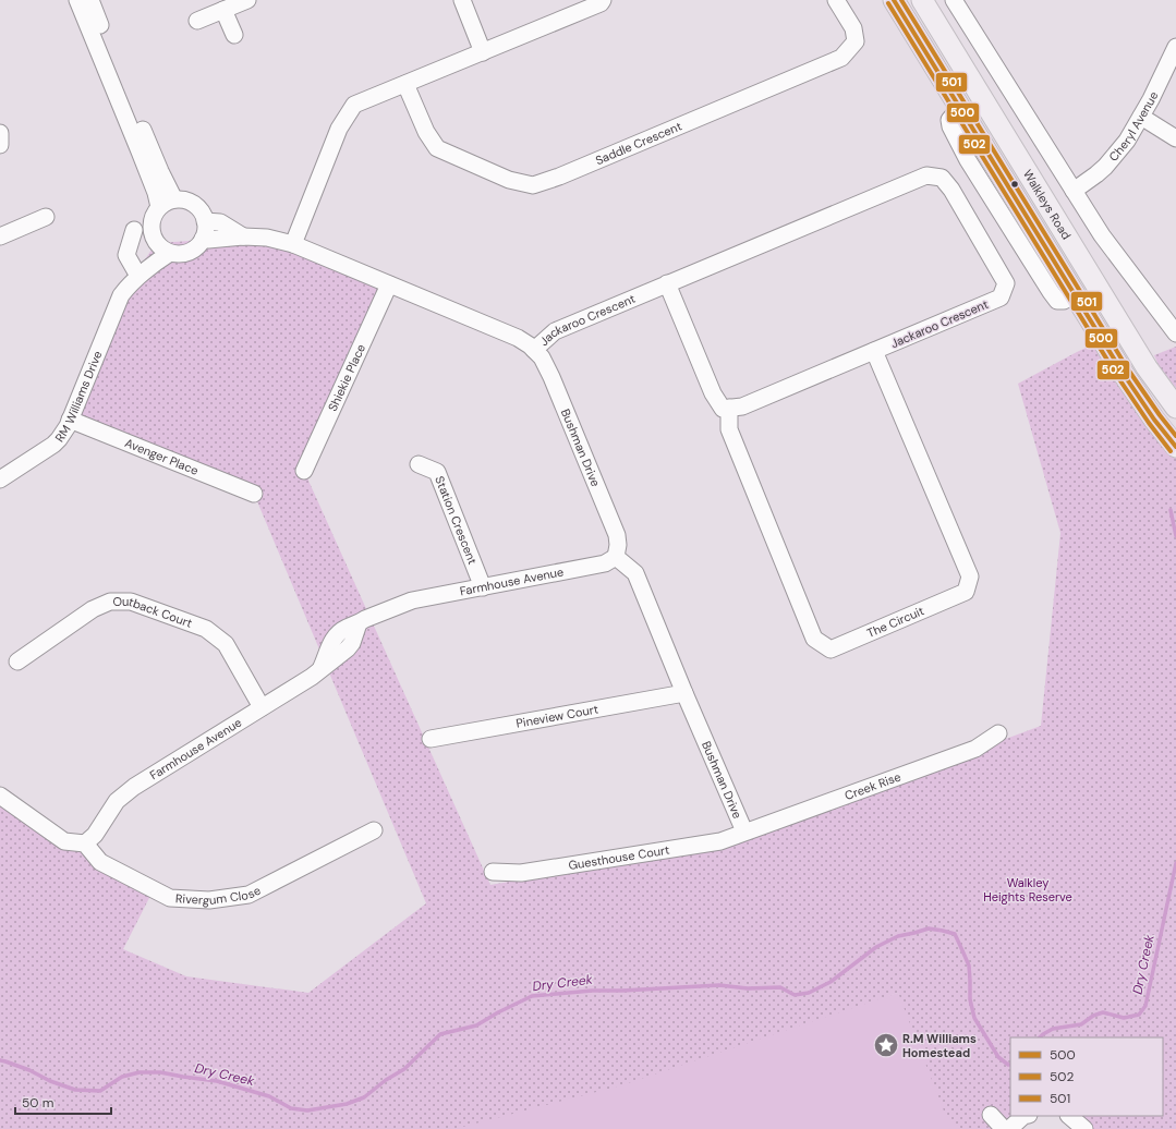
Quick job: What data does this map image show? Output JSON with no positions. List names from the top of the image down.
{
  "streets": {
    "main road": ["Walkleys Road"],
    "street": [
      "Cheryl Avenue",
      "Saddle Crescent",
      "Jackaroo Crescent",
      "Shiekie Place",
      "RM Williams Drive",
      "Bushman Drive",
      "Avenger Place",
      "Station Crescent",
      "Farmhouse Avenue",
      "Outback Court",
      "The Circuit",
      "Pineview Court",
      "Creek Rise",
      "Guesthouse Court",
      "Rivergum Close"
    ]
  },
  "crossings": [
    ["Jackaroo Crescent", "Bushman Drive"],
    ["Jackaroo Crescent", "The Circuit"],
    ["Shiekie Place", "Bushman Drive"],
    ["RM Williams Drive", "Bushman Drive"],
    ["RM Williams Drive", "Avenger Place"],
    ["Bushman Drive", "Farmhouse Avenue"],
    ["Bushman Drive", "Pineview Court"],
    ["Bushman Drive", "Creek Rise"],
    ["Bushman Drive", "Guesthouse Court"],
    ["Station Crescent", "Farmhouse Avenue"],
    ["Farmhouse Avenue", "Outback Court"],
    ["Farmhouse Avenue", "Rivergum Close"],
    ["Creek Rise", "Guesthouse Court"]
  ],
  "water": ["Dry Creek"],
  "parks": ["Walkley Heights Reserve"],
  "places": {
    "place": ["R.M Williams Homestead"]
  },
  "lines": ["transit line 500", "transit line 501", "transit line 502"],
  "legend": ["500", "502", "501"],
  "scale_bar": "50 m"
}
